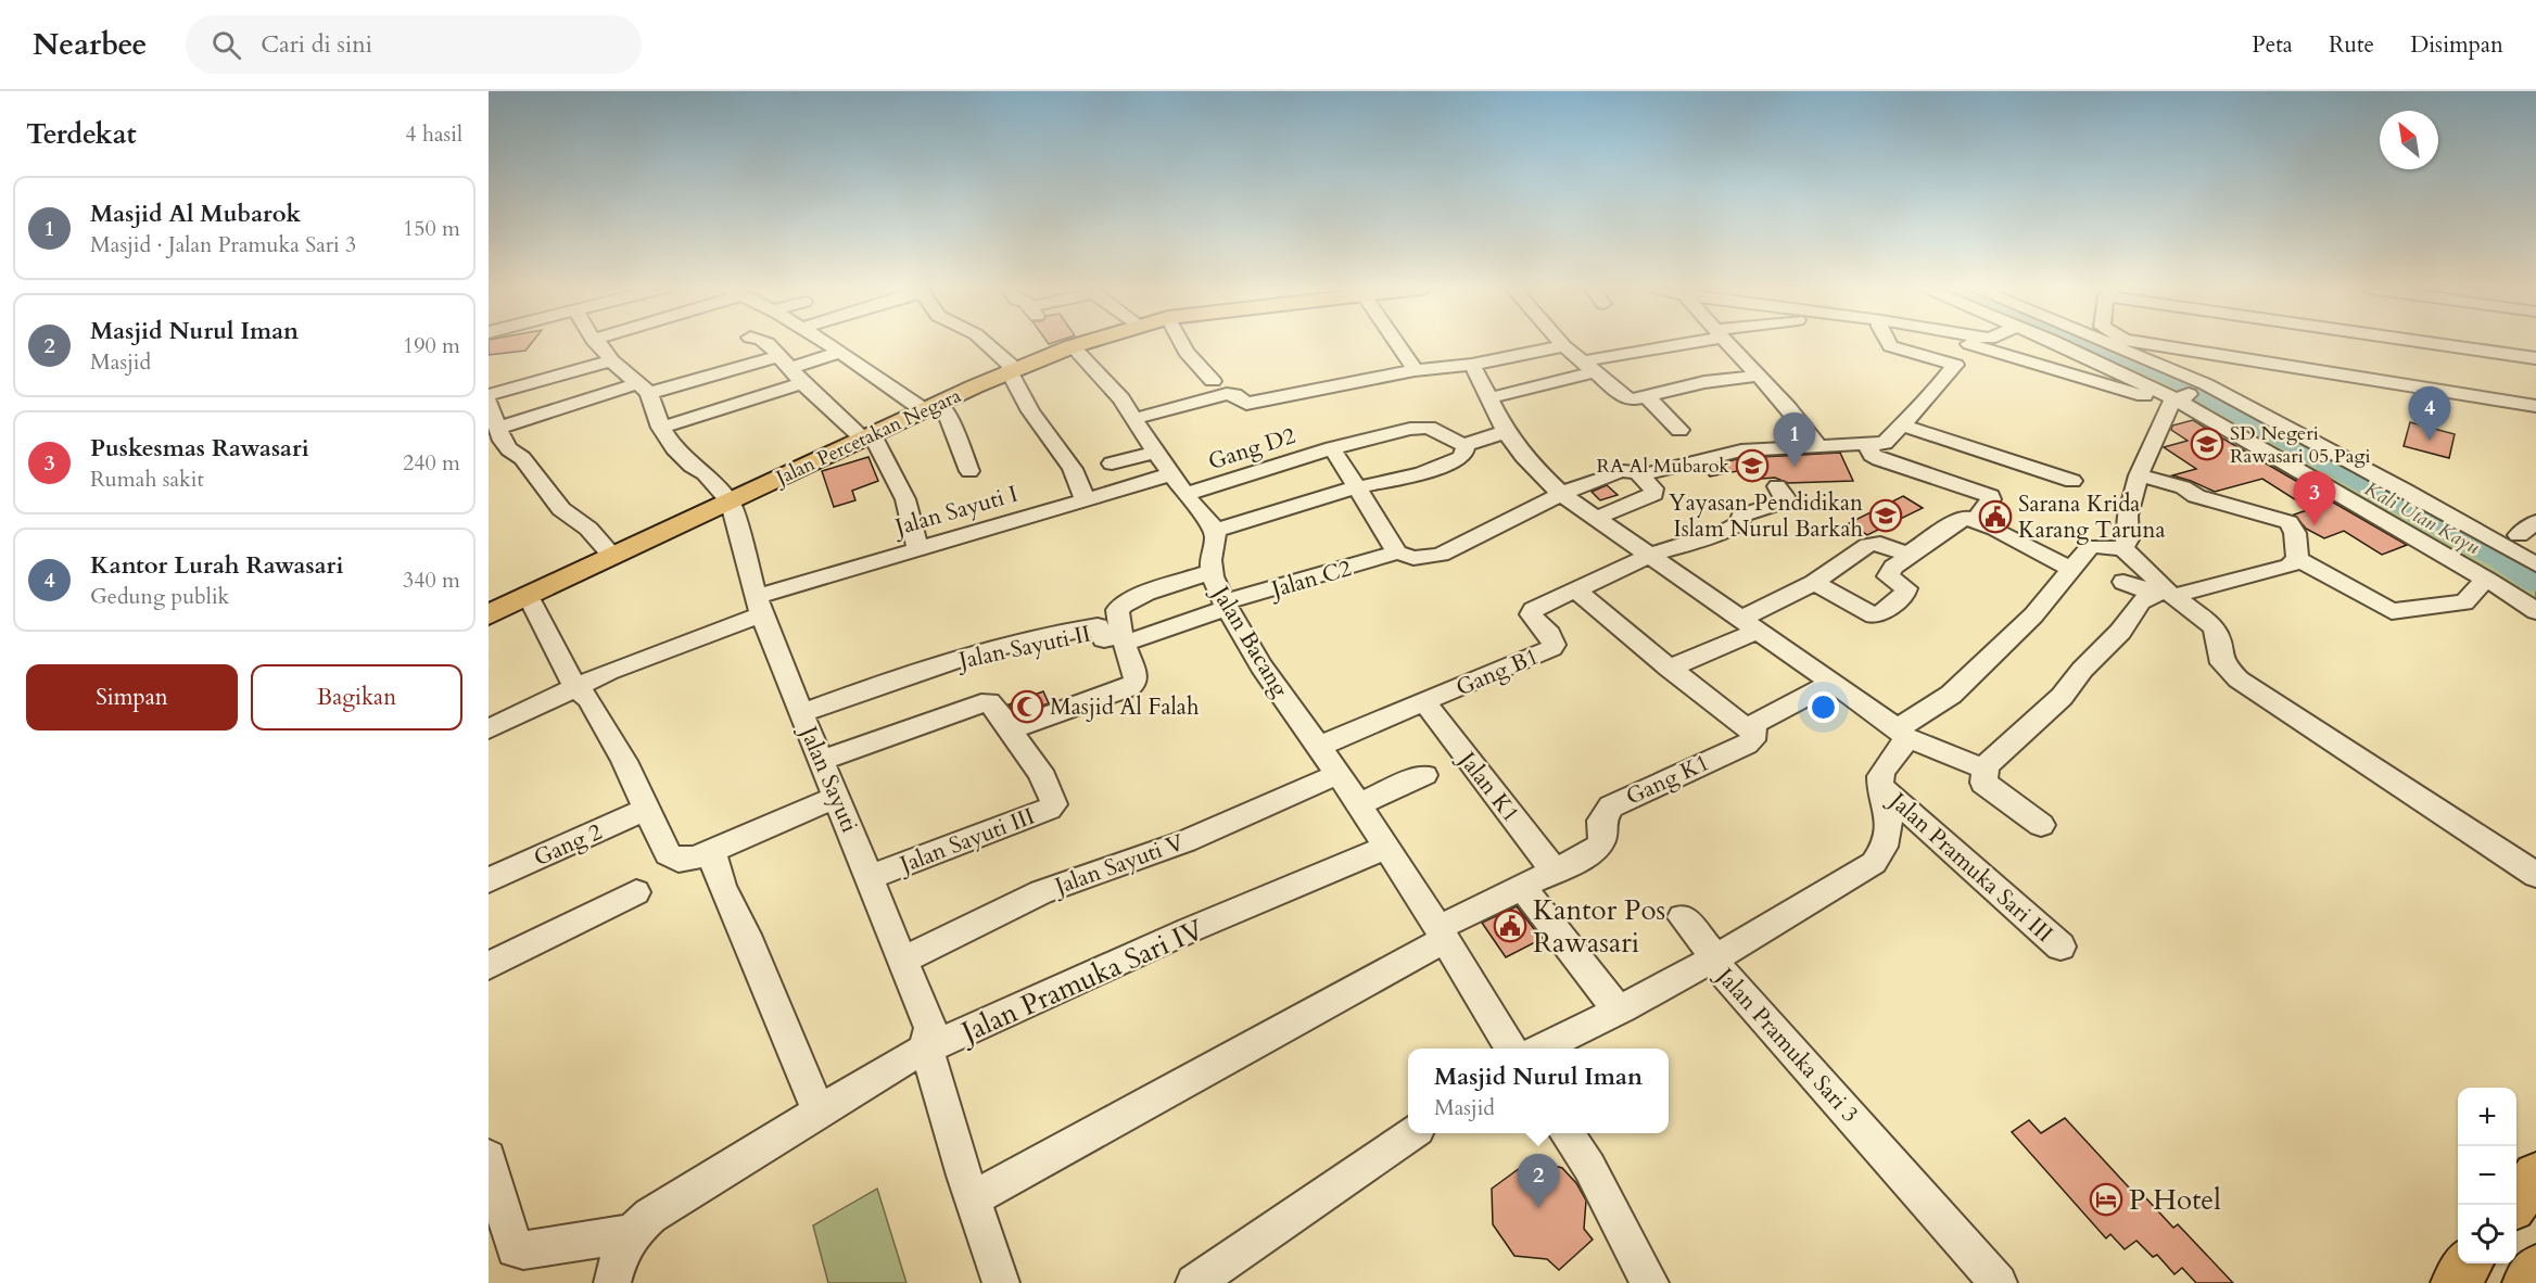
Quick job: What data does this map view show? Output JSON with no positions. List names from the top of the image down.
{
  "streets": {
    "main road": ["Jalan Percetakan Negara"],
    "street": [
      "Gang D2",
      "Jalan Sayuti I",
      "Jalan C2",
      "Jalan Bacang",
      "Jalan Sayuti II",
      "Gang B1",
      "Jalan Sayuti",
      "Gang K1",
      "Jalan K1",
      "Jalan Sayuti III",
      "Gang 2",
      "Jalan Sayuti V",
      "Jalan Pramuka Sari III",
      "Jalan Pramuka Sari IV",
      "Jalan Pramuka Sari 3"
    ]
  },
  "crossings": [
    ["Jalan Percetakan Negara", "Jalan Sayuti"],
    ["Jalan Sayuti I", "Jalan Sayuti"],
    ["Jalan C2", "Jalan Bacang"],
    ["Jalan Bacang", "Jalan Sayuti II"],
    ["Jalan Bacang", "Gang B1"],
    ["Jalan Bacang", "Gang K1"],
    ["Jalan Bacang", "Jalan Sayuti V"],
    ["Jalan Bacang", "Jalan Pramuka Sari IV"],
    ["Jalan Sayuti II", "Jalan Sayuti"],
    ["Gang B1", "Jalan K1"],
    ["Jalan Sayuti", "Jalan Sayuti III"],
    ["Jalan Sayuti", "Jalan Sayuti V"],
    ["Jalan Sayuti", "Jalan Pramuka Sari IV"],
    ["Gang K1", "Jalan K1"],
    ["Jalan Pramuka Sari III", "Jalan Pramuka Sari 3"]
  ],
  "water": ["Kali Utan Kayu"],
  "places": {
    "school or university": ["SD Negeri Rawasari 05 Pagi", "RA Al Mubarok", "Yayasan Pendidikan Islam Nurul Barkah"],
    "public building": ["Sarana Krida Karang Taruna", "Kantor Pos Rawasari"],
    "mosque": ["Masjid Al Falah"],
    "hotel": ["P Hotel"]
  },
  "north": "top left",
  "page": {
    "header": "Nearbee",
    "search": "Cari di sini",
    "nav": ["Peta", "Rute", "Disimpan"],
    "heading": ["Terdekat", "4 hasil"],
    "list": [
      {
        "mark": "1",
        "name": "Masjid Al Mubarok",
        "note": "Masjid · Jalan Pramuka Sari 3",
        "value": "150 m"
      },
      {
        "mark": "2",
        "name": "Masjid Nurul Iman",
        "note": "Masjid",
        "value": "190 m"
      },
      {
        "mark": "3",
        "name": "Puskesmas Rawasari",
        "note": "Rumah sakit",
        "value": "240 m"
      },
      {
        "mark": "4",
        "name": "Kantor Lurah Rawasari",
        "note": "Gedung publik",
        "value": "340 m"
      }
    ],
    "pins": [
      "4",
      "1",
      "3",
      "2"
    ],
    "buttons": ["Simpan", "Bagikan"],
    "popup": ["Masjid Nurul Iman", "Masjid"],
    "map_buttons": ["+", "−"]
  }
}
